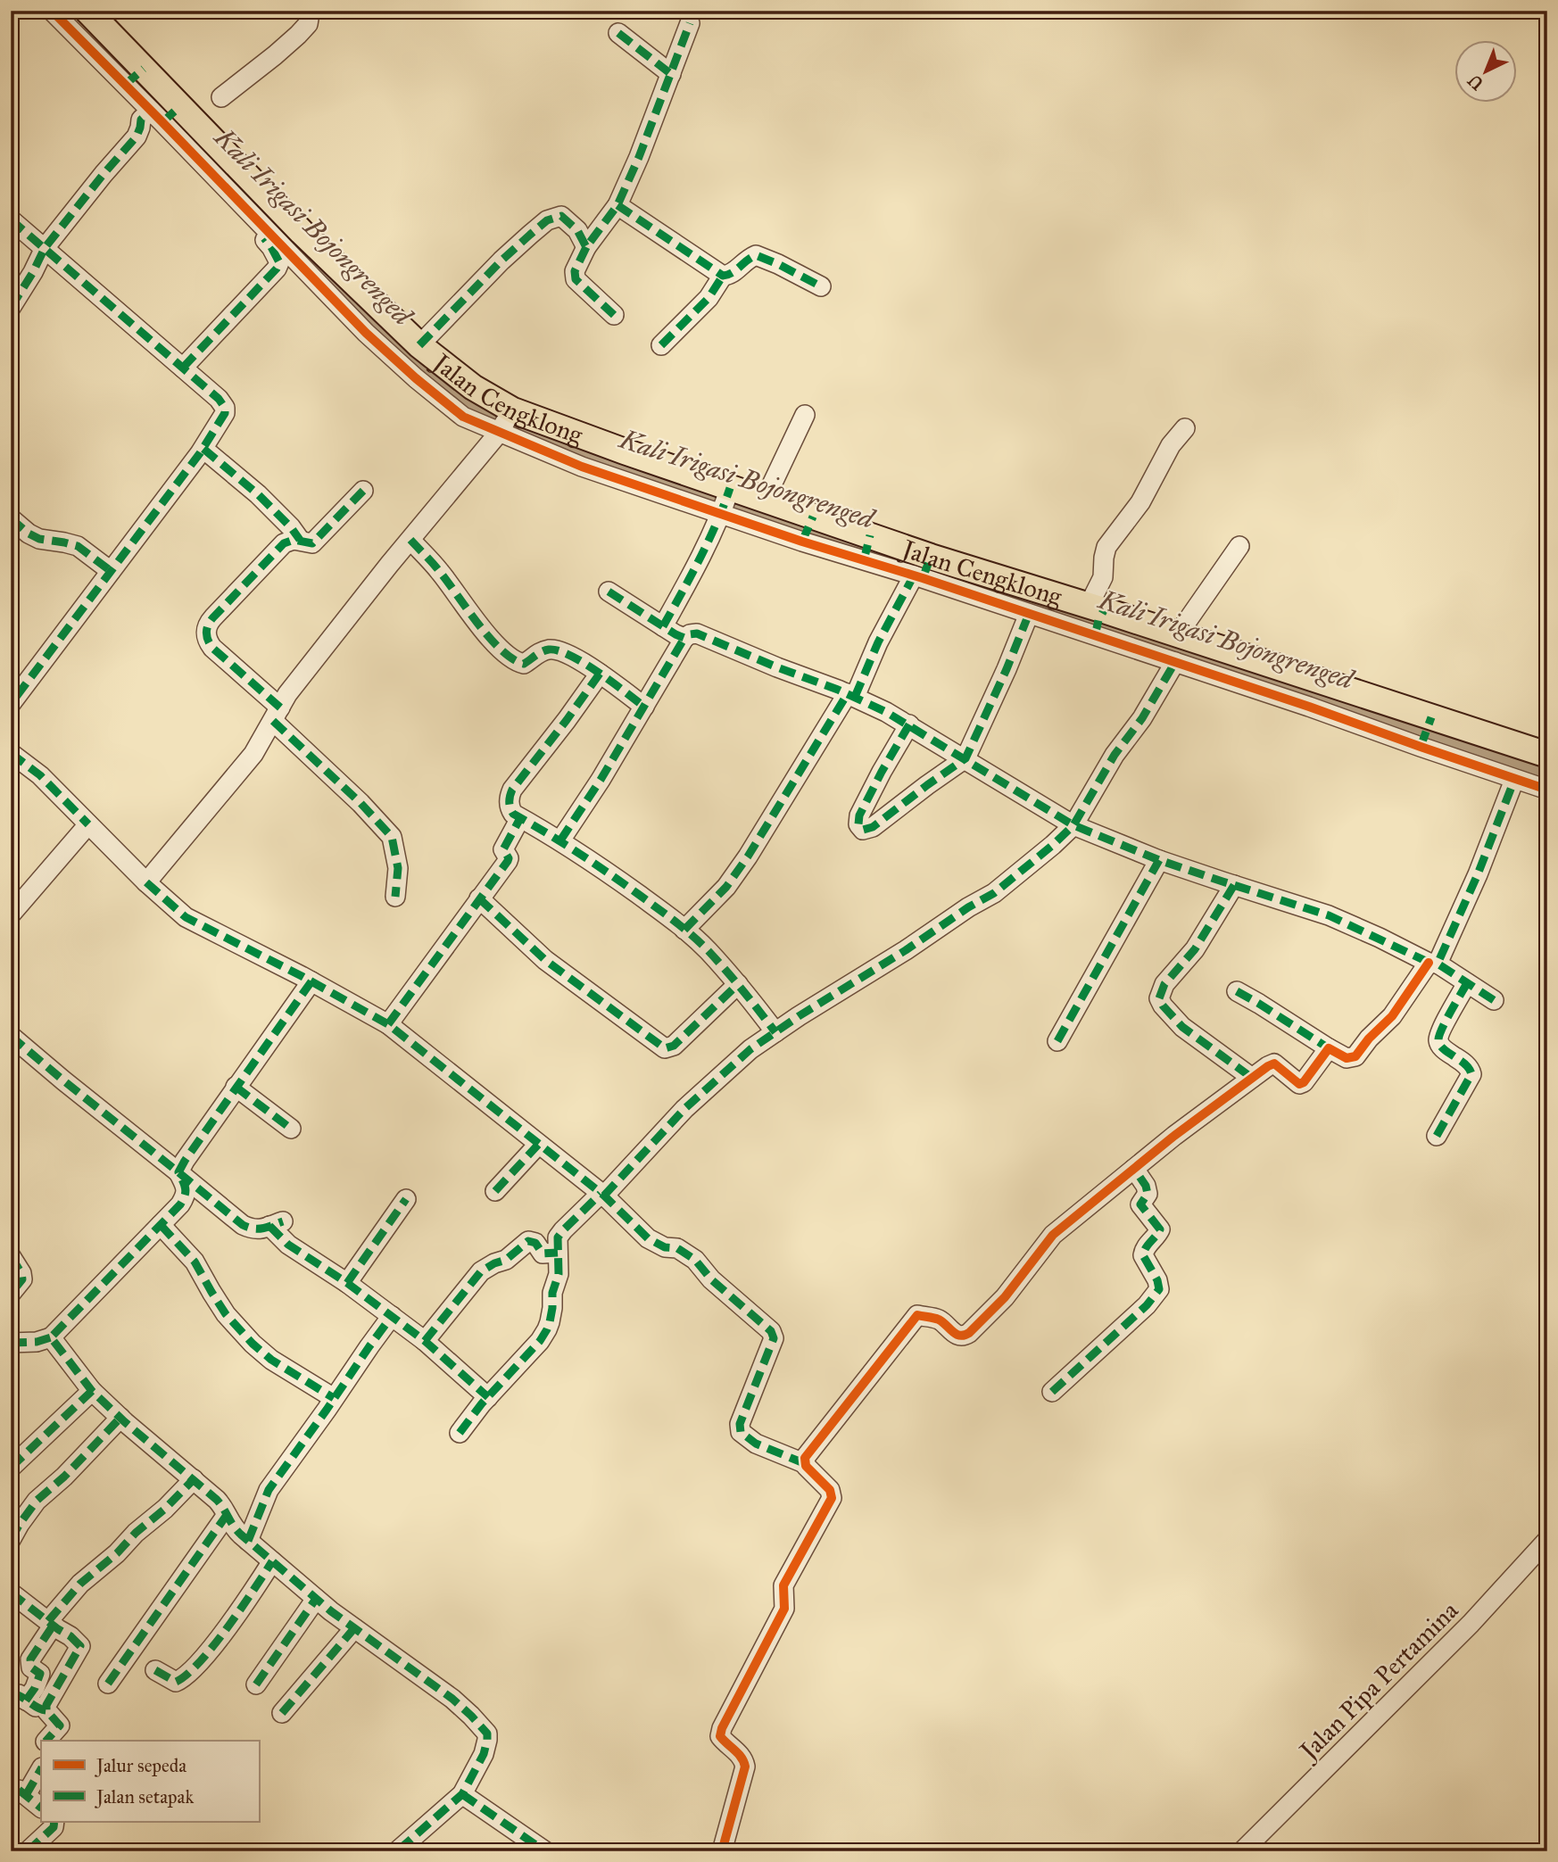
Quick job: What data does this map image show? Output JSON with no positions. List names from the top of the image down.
{
  "streets": {
    "main road": ["Jalan Cengklong"],
    "street": ["Jalan Pipa Pertamina"]
  },
  "water": ["Kali Irigasi Bojongrenged"],
  "legend": ["Jalur sepeda", "Jalan setapak"],
  "north": "bottom left"
}
